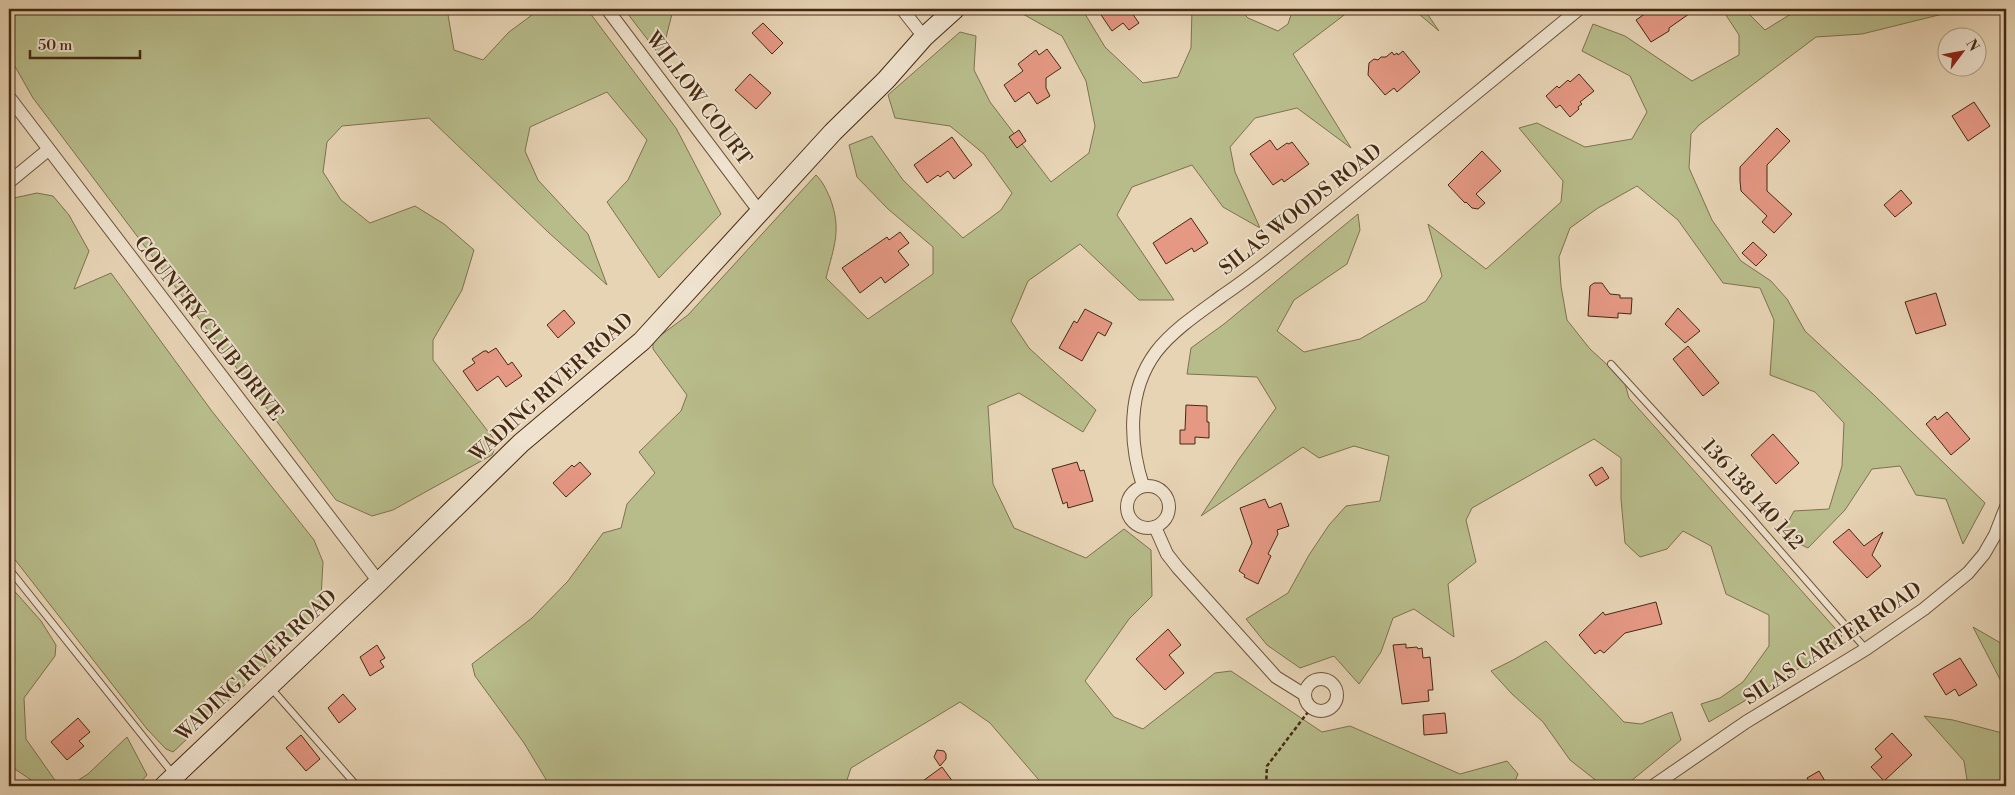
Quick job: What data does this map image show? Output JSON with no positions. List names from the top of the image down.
{
  "streets": {
    "main road": ["WADING RIVER ROAD"],
    "street": [
      "WILLOW COURT",
      "SILAS WOODS ROAD",
      "COUNTRY CLUB DRIVE",
      "SILAS CARTER ROAD"
    ],
    "lane": ["136 138 140 142"]
  },
  "crossings": [
    ["WILLOW COURT", "WADING RIVER ROAD"],
    ["COUNTRY CLUB DRIVE", "WADING RIVER ROAD"],
    ["136 138 140 142", "SILAS CARTER ROAD"]
  ],
  "scale_bar": "50 m",
  "north": "top right"
}
